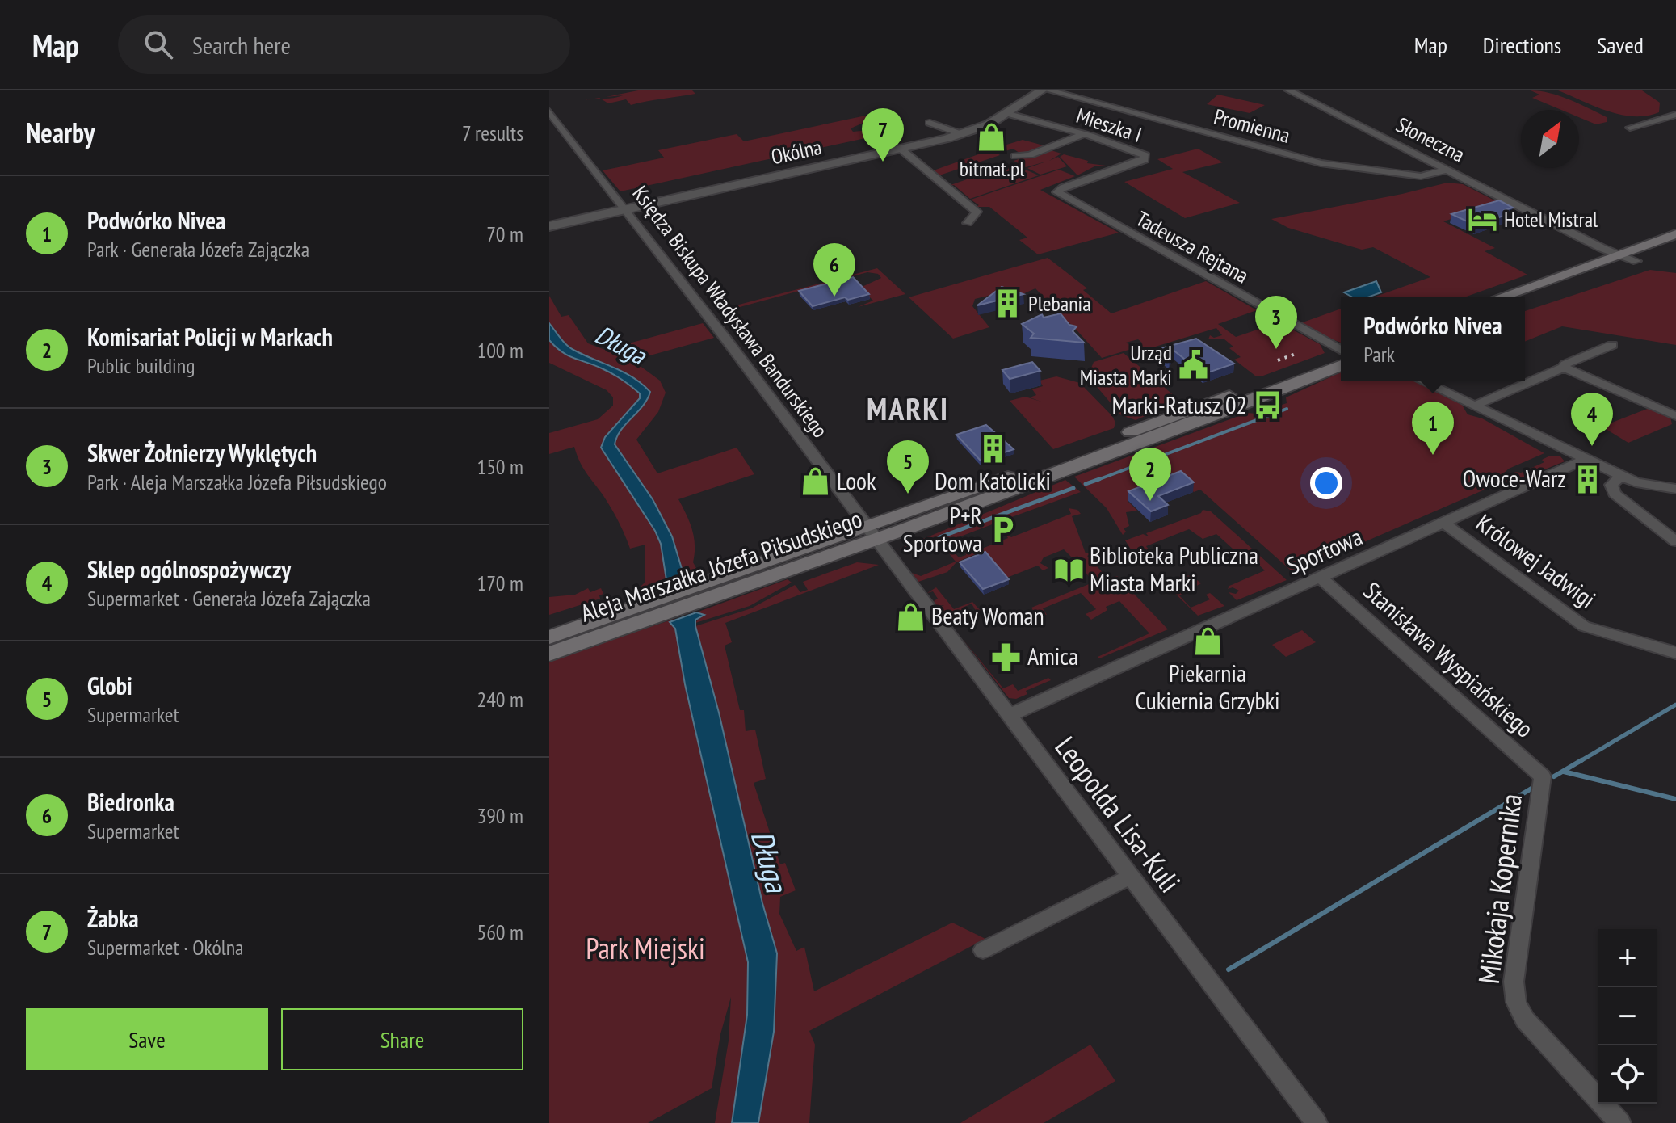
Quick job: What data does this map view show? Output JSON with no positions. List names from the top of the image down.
{
  "streets": {
    "main road": ["Aleja Marszałka Józefa Piłsudskiego"],
    "street": [
      "Mieszka I",
      "Promienna",
      "Słoneczna",
      "Okólna",
      "Tadeusza Rejtana",
      "Księdza Biskupa Władysława Bandurskiego",
      "Sportowa",
      "Królowej Jadwigi",
      "Stanisława Wyspiańskiego",
      "Leopolda Lisa-Kuli",
      "Mikołaja Kopernika"
    ]
  },
  "crossings": [
    ["Mieszka I", "Okólna"],
    ["Mieszka I", "Tadeusza Rejtana"],
    ["Promienna", "Słoneczna"],
    ["Okólna", "Księdza Biskupa Władysława Bandurskiego"],
    ["Księdza Biskupa Władysława Bandurskiego", "Aleja Marszałka Józefa Piłsudskiego"],
    ["Księdza Biskupa Władysława Bandurskiego", "Leopolda Lisa-Kuli"],
    ["Sportowa", "Królowej Jadwigi"],
    ["Sportowa", "Stanisława Wyspiańskiego"],
    ["Sportowa", "Leopolda Lisa-Kuli"],
    ["Aleja Marszałka Józefa Piłsudskiego", "Leopolda Lisa-Kuli"],
    ["Stanisława Wyspiańskiego", "Mikołaja Kopernika"]
  ],
  "districts": ["MARKI"],
  "water": ["Długa"],
  "parks": ["Park Miejski"],
  "places": {
    "shop": [
      "bitmat.pl",
      "Look",
      "Beaty Woman",
      "Piekarnia Cukiernia Grzybki"
    ],
    "hotel": ["Hotel Mistral"],
    "building": ["Plebania", "Dom Katolicki", "Owoce-Warz"],
    "public building": ["Urząd Miasta Marki"],
    "bus stop": ["Marki-Ratusz 02"],
    "parking": ["P+R Sportowa"],
    "library": ["Biblioteka Publiczna Miasta Marki"],
    "pharmacy": ["Amica"]
  },
  "north": "top right",
  "page": {
    "header": "Map",
    "search": "Search here",
    "nav": ["Map", "Directions", "Saved"],
    "heading": ["Nearby", "7 results"],
    "pins": [
      "7",
      "6",
      "3",
      "4",
      "1",
      "5",
      "2"
    ],
    "list": [
      {
        "mark": "1",
        "name": "Podwórko Nivea",
        "note": "Park · Generała Józefa Zajączka",
        "value": "70 m"
      },
      {
        "mark": "2",
        "name": "Komisariat Policji w Markach",
        "note": "Public building",
        "value": "100 m"
      },
      {
        "mark": "3",
        "name": "Skwer Żołnierzy Wyklętych",
        "note": "Park · Aleja Marszałka Józefa Piłsudskiego",
        "value": "150 m"
      },
      {
        "mark": "4",
        "name": "Sklep ogólnospożywczy",
        "note": "Supermarket · Generała Józefa Zajączka",
        "value": "170 m"
      },
      {
        "mark": "5",
        "name": "Globi",
        "note": "Supermarket",
        "value": "240 m"
      },
      {
        "mark": "6",
        "name": "Biedronka",
        "note": "Supermarket",
        "value": "390 m"
      },
      {
        "mark": "7",
        "name": "Żabka",
        "note": "Supermarket · Okólna",
        "value": "560 m"
      }
    ],
    "popup": ["Podwórko Nivea", "Park"],
    "map_buttons": ["+", "−"],
    "buttons": ["Save", "Share"]
  }
}
